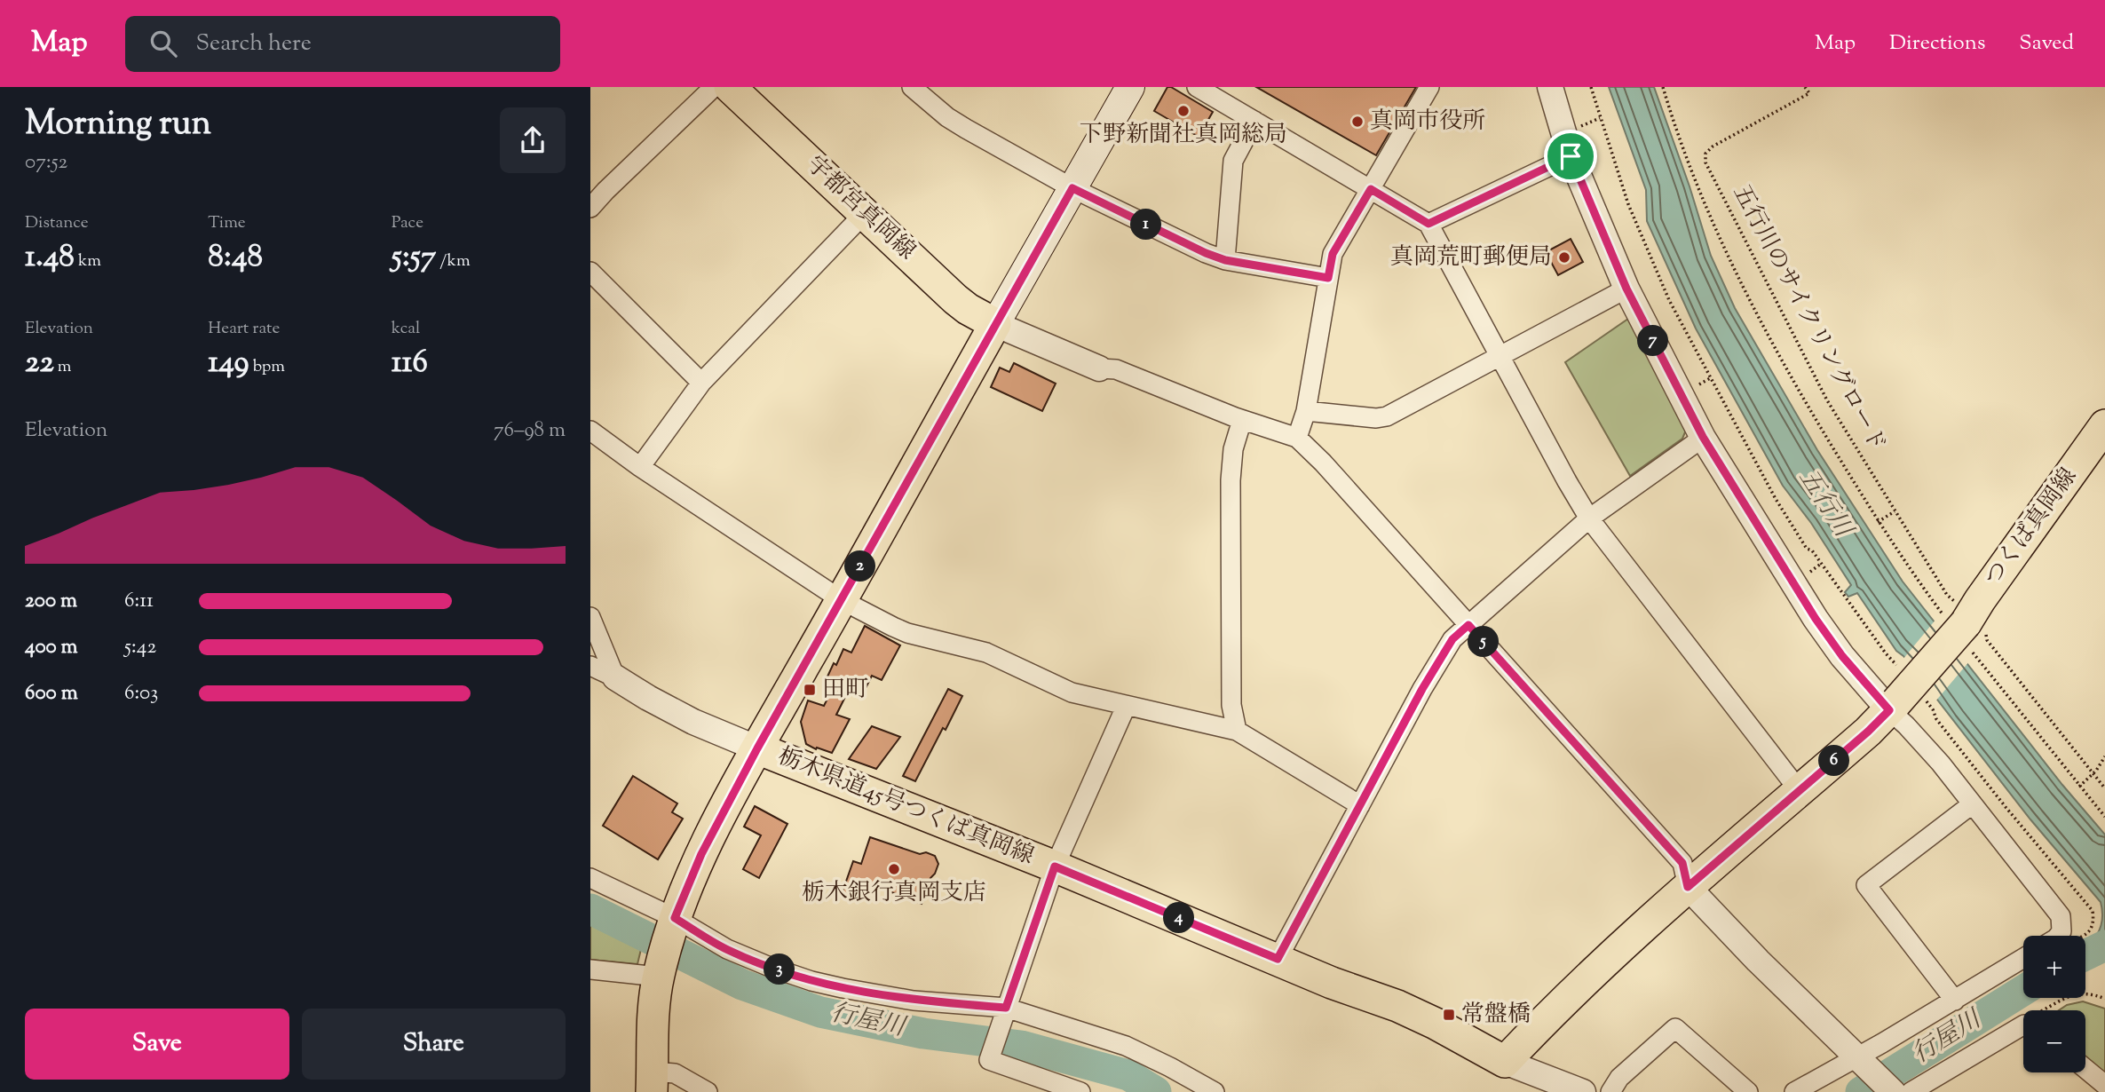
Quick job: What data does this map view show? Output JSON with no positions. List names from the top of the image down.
{
  "streets": {
    "main road": ["宇都宮真岡線", "つくば真岡線", "栃木県道45号つくば真岡線"],
    "path": ["五行川のサイクリングロード"]
  },
  "crossings": [
    ["五行川のサイクリングロード", "つくば真岡線"]
  ],
  "water": ["五行川", "行屋川"],
  "places": {
    "other": [
      "下野新聞社真岡総局",
      "真岡市役所",
      "真岡荒町郵便局",
      "栃木銀行真岡支店"
    ],
    "transit": ["田町", "常盤橋"]
  },
  "page": {
    "header": "Map",
    "search": "Search here",
    "nav": ["Map", "Directions", "Saved"],
    "heading": ["Morning run", "07:52"],
    "stats": [
      ["Distance", "1.48 km"],
      ["Time", "8:48"],
      ["Pace", "5:57 /km"],
      ["Elevation", "22 m"],
      ["Heart rate", "149 bpm"],
      ["kcal", "116"]
    ],
    "pins": [
      "1",
      "7",
      "2",
      "5",
      "6",
      "4",
      "3"
    ],
    "chart": ["Elevation", "76–98 m"],
    "list": [
      {
        "name": "200 m",
        "note": "6:11"
      },
      {
        "name": "400 m",
        "note": "5:42"
      },
      {
        "name": "600 m",
        "note": "6:03"
      }
    ],
    "map_buttons": ["+", "−"],
    "buttons": ["Save", "Share"]
  }
}
